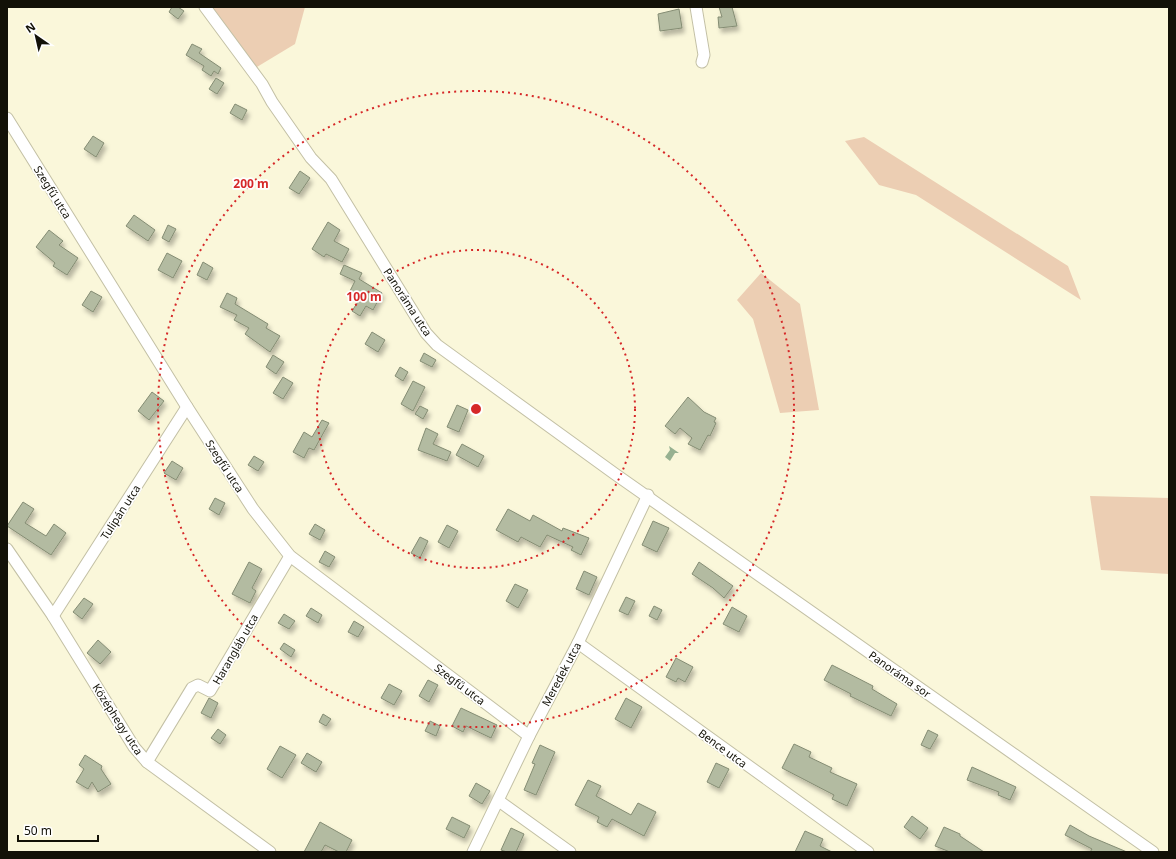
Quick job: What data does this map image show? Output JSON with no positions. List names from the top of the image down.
{
  "streets": {
    "street": [
      "Szegfű utca",
      "Panoráma utca",
      "Tulipán utca",
      "Harangláb utca",
      "Meredek utca",
      "Panoráma sor",
      "Középhegy utca",
      "Bence utca"
    ]
  },
  "crossings": [
    ["Szegfű utca", "Tulipán utca"],
    ["Szegfű utca", "Harangláb utca"],
    ["Szegfű utca", "Meredek utca"],
    ["Panoráma utca", "Meredek utca"],
    ["Panoráma utca", "Panoráma sor"],
    ["Tulipán utca", "Középhegy utca"],
    ["Harangláb utca", "Középhegy utca"],
    ["Meredek utca", "Panoráma sor"],
    ["Meredek utca", "Bence utca"]
  ],
  "scale_bar": "50 m",
  "north": "top left",
  "rings": ["200 m", "100 m"]
}
